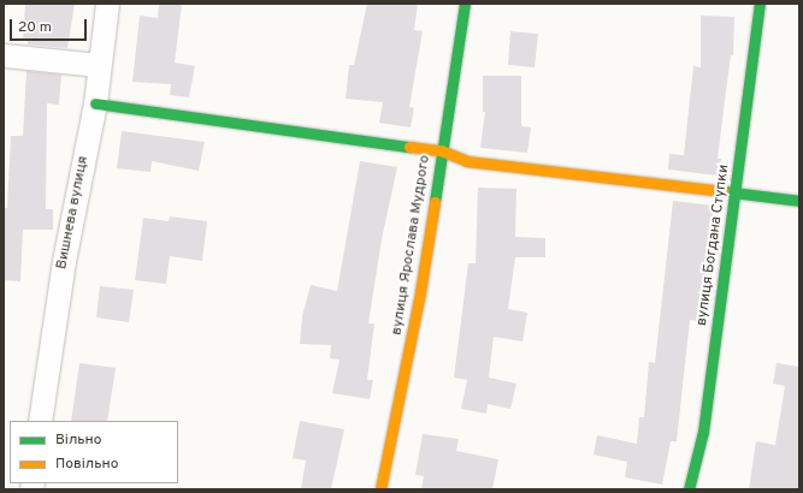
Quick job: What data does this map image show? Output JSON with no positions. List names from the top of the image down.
{
  "streets": {
    "street": ["Вишнева вулиця", "вулиця Ярослава Мудрого", "вулиця Богдана Ступки"]
  },
  "legend": ["Вільно", "Повільно"],
  "scale_bar": "20 m"
}
